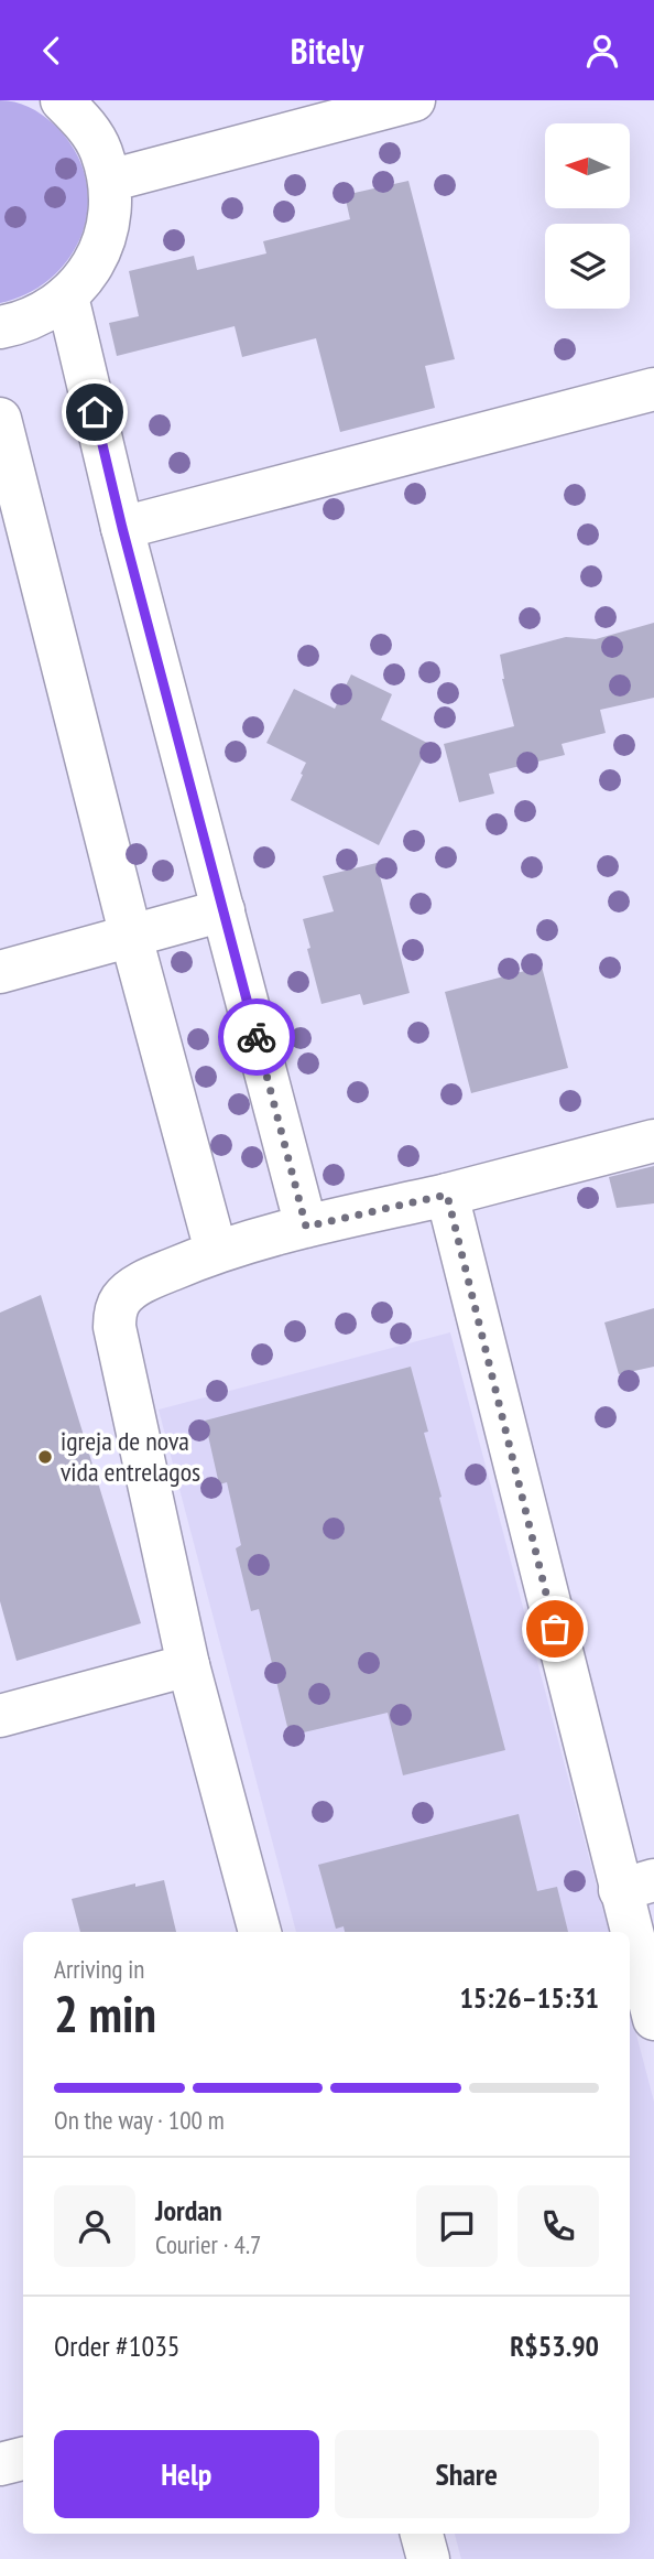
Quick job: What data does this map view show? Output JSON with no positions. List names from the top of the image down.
{
  "places": ["igreja de nova vida entrelagos"],
  "north": "left",
  "page": {
    "header": "Bitely",
    "heading": ["2 min", "Arriving in", "15:26–15:31"],
    "panel": [
      "Jordan",
      "Courier · 4.7",
      "Order #1035",
      "R$53.90"
    ],
    "bar": "On the way · 100 m",
    "buttons": ["Help", "Share"]
  }
}
